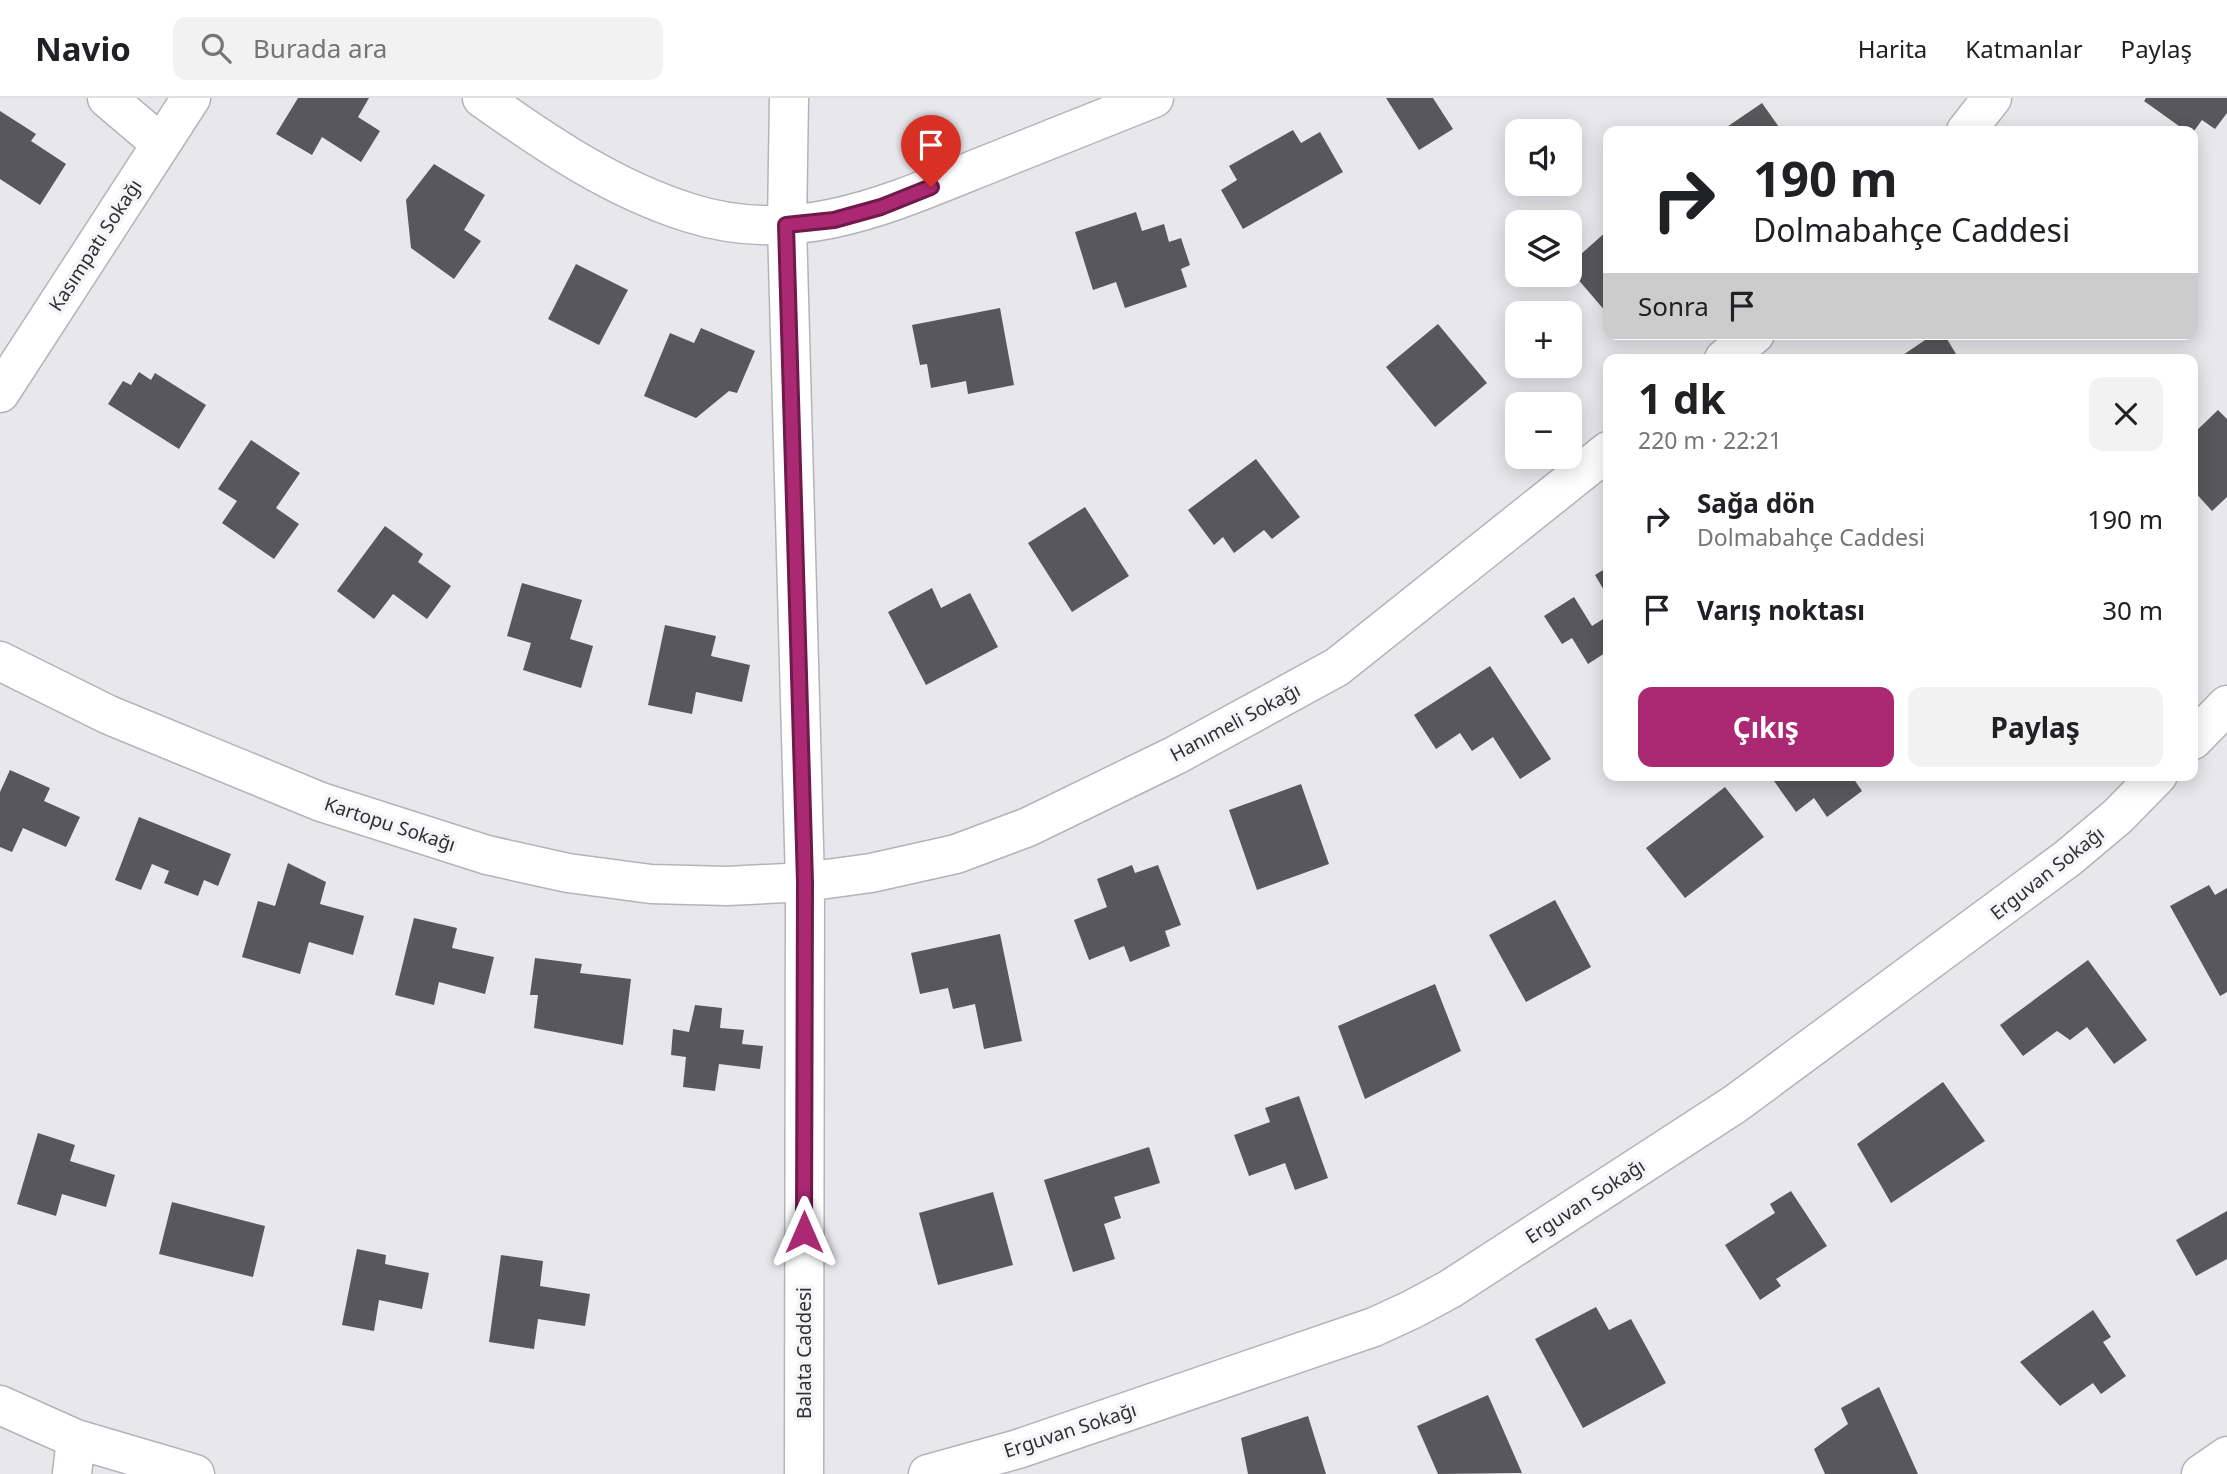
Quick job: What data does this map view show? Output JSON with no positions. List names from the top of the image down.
{
  "streets": {
    "street": [
      "Kasımpatı Sokağı",
      "Hanımeli Sokağı",
      "Kartopu Sokağı",
      "Erguvan Sokağı",
      "Balata Caddesi"
    ]
  },
  "crossings": [
    ["Hanımeli Sokağı", "Kartopu Sokağı"],
    ["Hanımeli Sokağı", "Balata Caddesi"],
    ["Kartopu Sokağı", "Balata Caddesi"]
  ],
  "page": {
    "header": "Navio",
    "search": "Burada ara",
    "nav": ["Harita", "Katmanlar", "Paylaş"],
    "map_buttons": ["+", "−"],
    "turn": ["190 m", "Dolmabahçe Caddesi"],
    "then": "Sonra",
    "heading": ["1 dk", "220 m · 22:21"],
    "list": [
      {
        "name": "Sağa dön",
        "note": "Dolmabahçe Caddesi",
        "value": "190 m"
      },
      {
        "name": "Varış noktası",
        "value": "30 m"
      }
    ],
    "buttons": ["Çıkış", "Paylaş"]
  }
}
